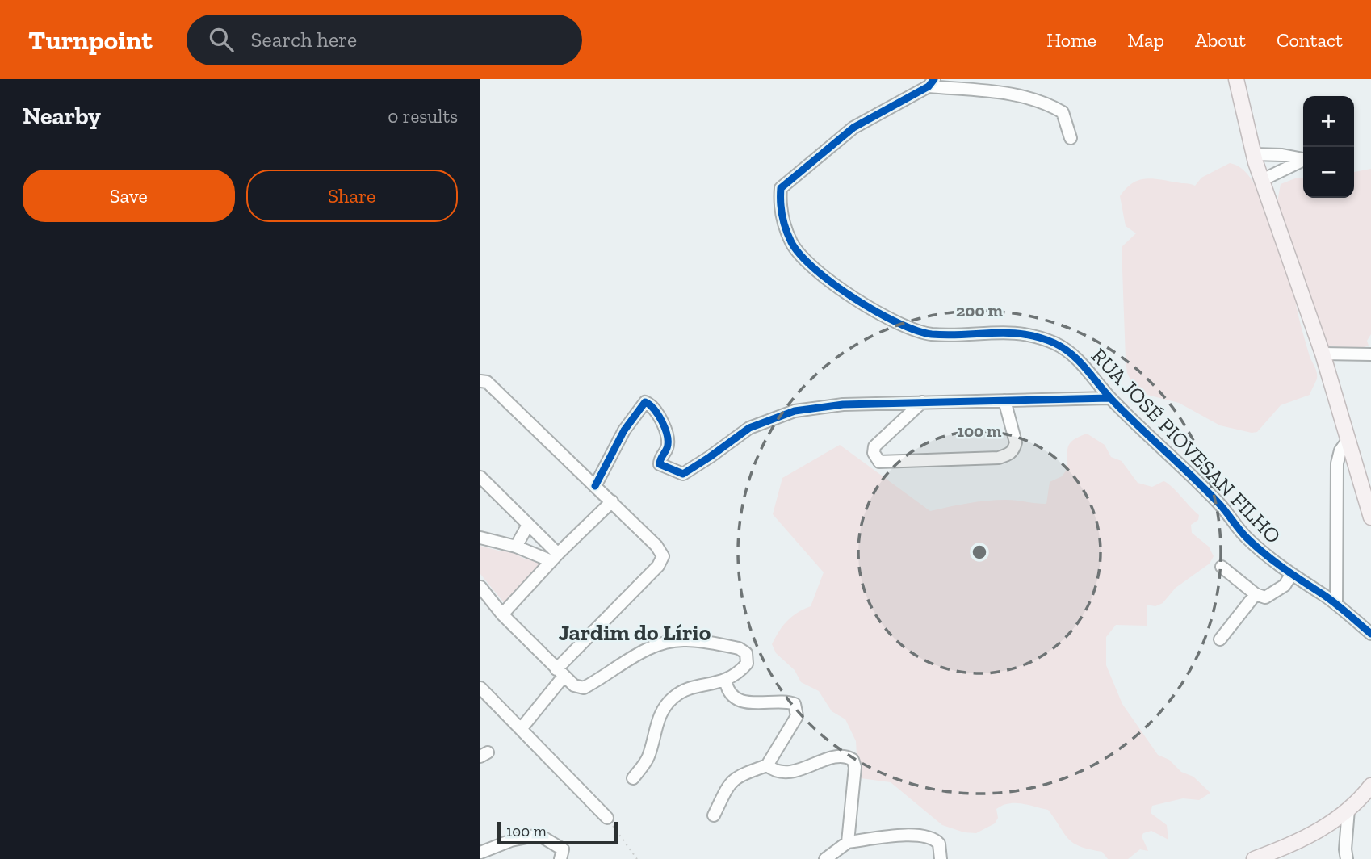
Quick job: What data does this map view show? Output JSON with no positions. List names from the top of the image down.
{
  "streets": {
    "street": ["RUA JOSÉ PIOVESAN FILHO"]
  },
  "districts": ["Jardim do Lírio"],
  "scale_bar": "100 m",
  "page": {
    "header": "Turnpoint",
    "search": "Search here",
    "nav": [
      "Home",
      "Map",
      "About",
      "Contact"
    ],
    "heading": ["Nearby", "0 results"],
    "map_buttons": ["+", "−"],
    "buttons": ["Save", "Share"],
    "scale": "100 m"
  },
  "rings": ["200 m", "100 m"]
}
